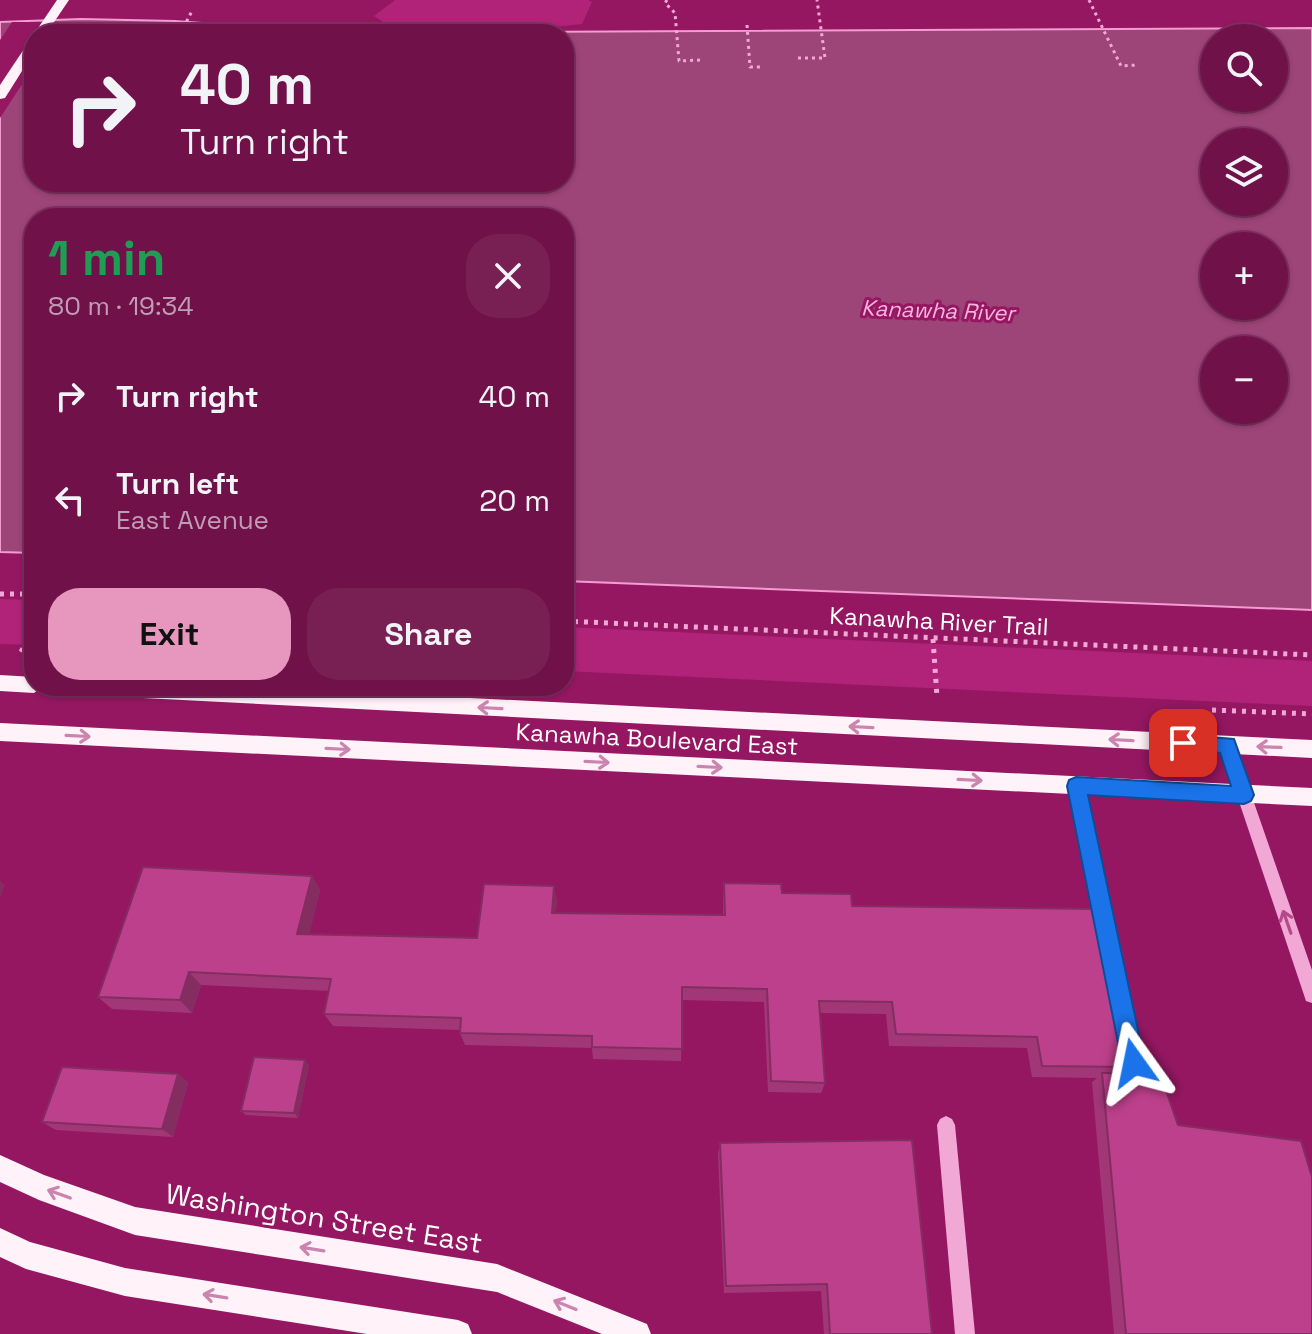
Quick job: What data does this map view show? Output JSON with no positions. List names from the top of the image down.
{
  "streets": {
    "main road": ["Kanawha Boulevard East", "Washington Street East"],
    "path": ["Kanawha River Trail"]
  },
  "water": ["Kanawha River"],
  "page": {
    "map_buttons": ["+", "−"],
    "turn": ["40 m", "Turn right"],
    "heading": ["1 min", "80 m · 19:34"],
    "list": [
      {
        "name": "Turn right",
        "value": "40 m"
      },
      {
        "name": "Turn left",
        "note": "East Avenue",
        "value": "20 m"
      }
    ],
    "buttons": ["Exit", "Share"]
  }
}
